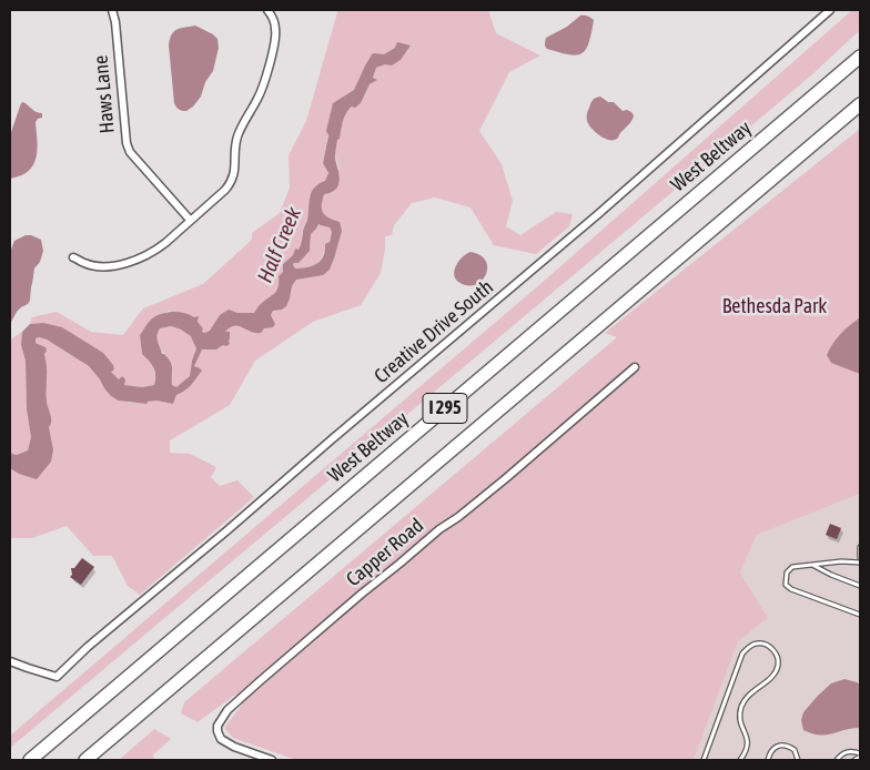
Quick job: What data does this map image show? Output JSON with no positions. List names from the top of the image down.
{
  "streets": {
    "highway": ["West Beltway", "I 295"],
    "street": ["Haws Lane", "Creative Drive South", "Capper Road"]
  },
  "water": ["Half Creek"],
  "parks": ["Bethesda Park"]
}
